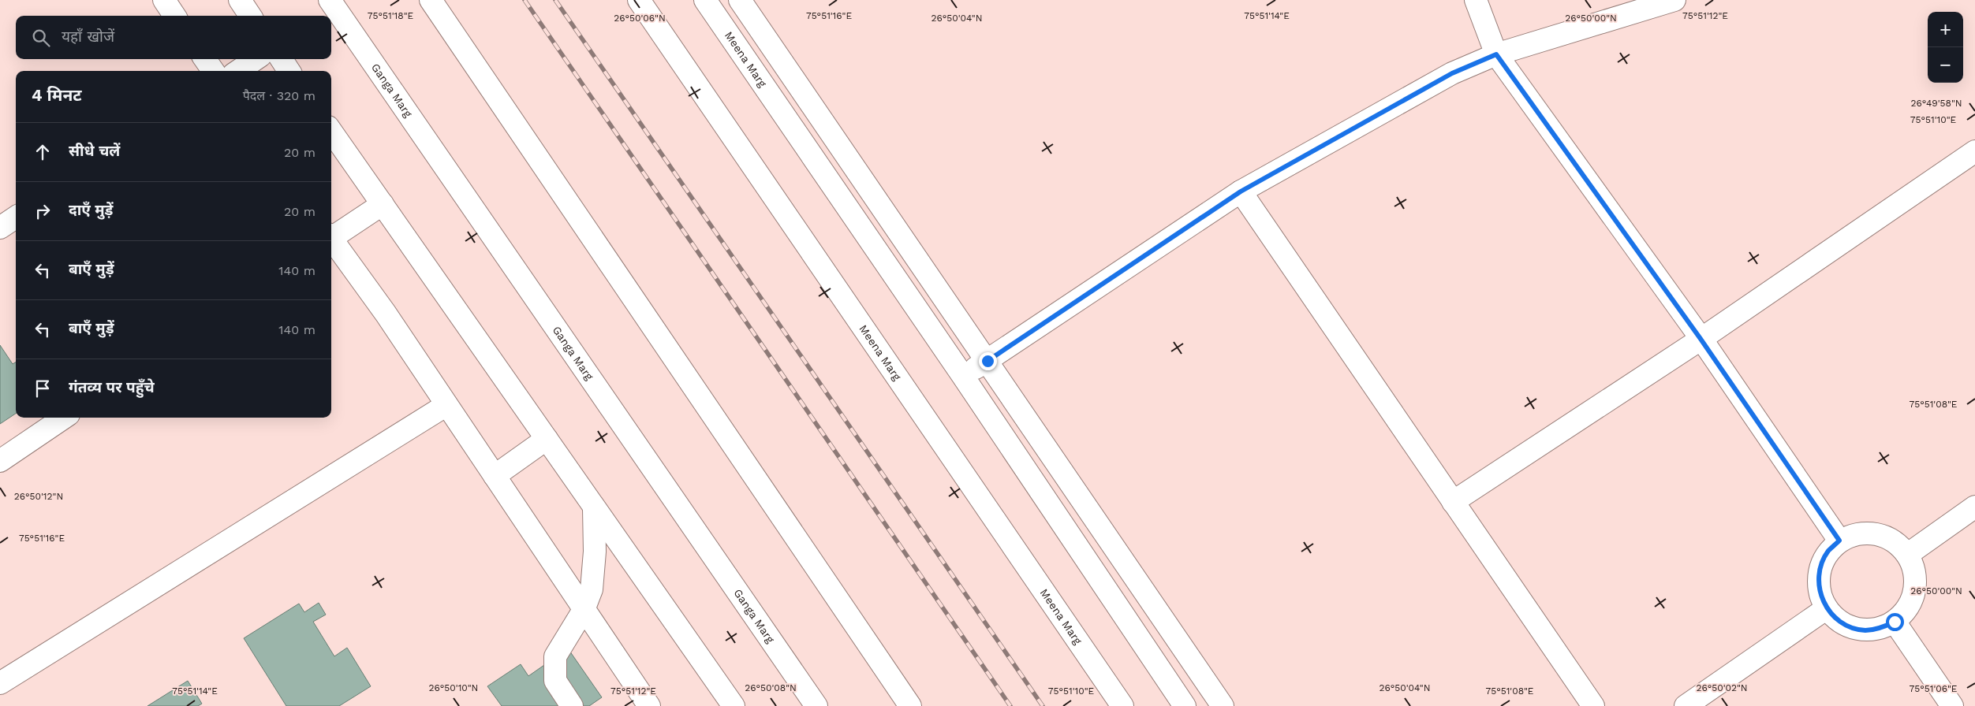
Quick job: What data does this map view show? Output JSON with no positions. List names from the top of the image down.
{
  "streets": {
    "street": ["Meena Marg", "Ganga Marg"]
  },
  "page": {
    "map_buttons": ["+", "−"],
    "search": "यहाँ खोजें",
    "heading": ["4 मिनट", "पैदल · 320 m"],
    "list": [
      ["सीधे चलें", "20 m"],
      ["दाएँ मुड़ें", "20 m"],
      ["बाएँ मुड़ें", "140 m"],
      ["बाएँ मुड़ें", "140 m"],
      "गंतव्य पर पहुँचे"
    ]
  },
  "coordinates": [
    "75°51'18\"E",
    "75°51'16\"E",
    "75°51'14\"E",
    "75°51'12\"E",
    "26°50'06\"N",
    "26°50'04\"N",
    "26°50'00\"N",
    "26°49'58\"N",
    "75°51'10\"E",
    "75°51'08\"E",
    "26°50'12\"N",
    "26°50'10\"N",
    "26°50'08\"N",
    "26°50'02\"N",
    "75°51'06\"E"
  ]
}
